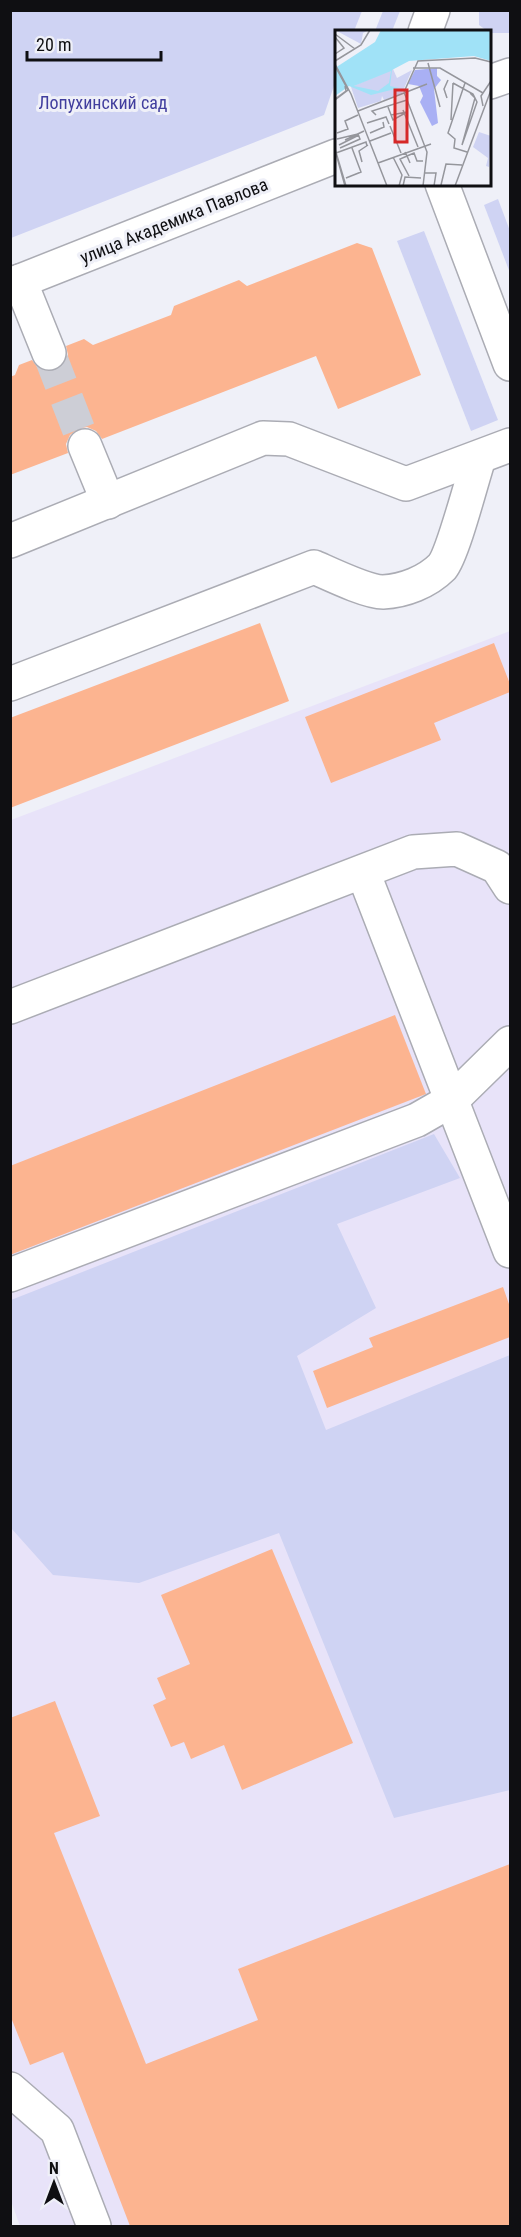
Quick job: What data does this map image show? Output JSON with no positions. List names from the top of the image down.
{
  "streets": {
    "street": ["улица Академика Павлова"]
  },
  "parks": ["Лопухинский сад"],
  "scale_bar": "20 m",
  "north": "top"
}
